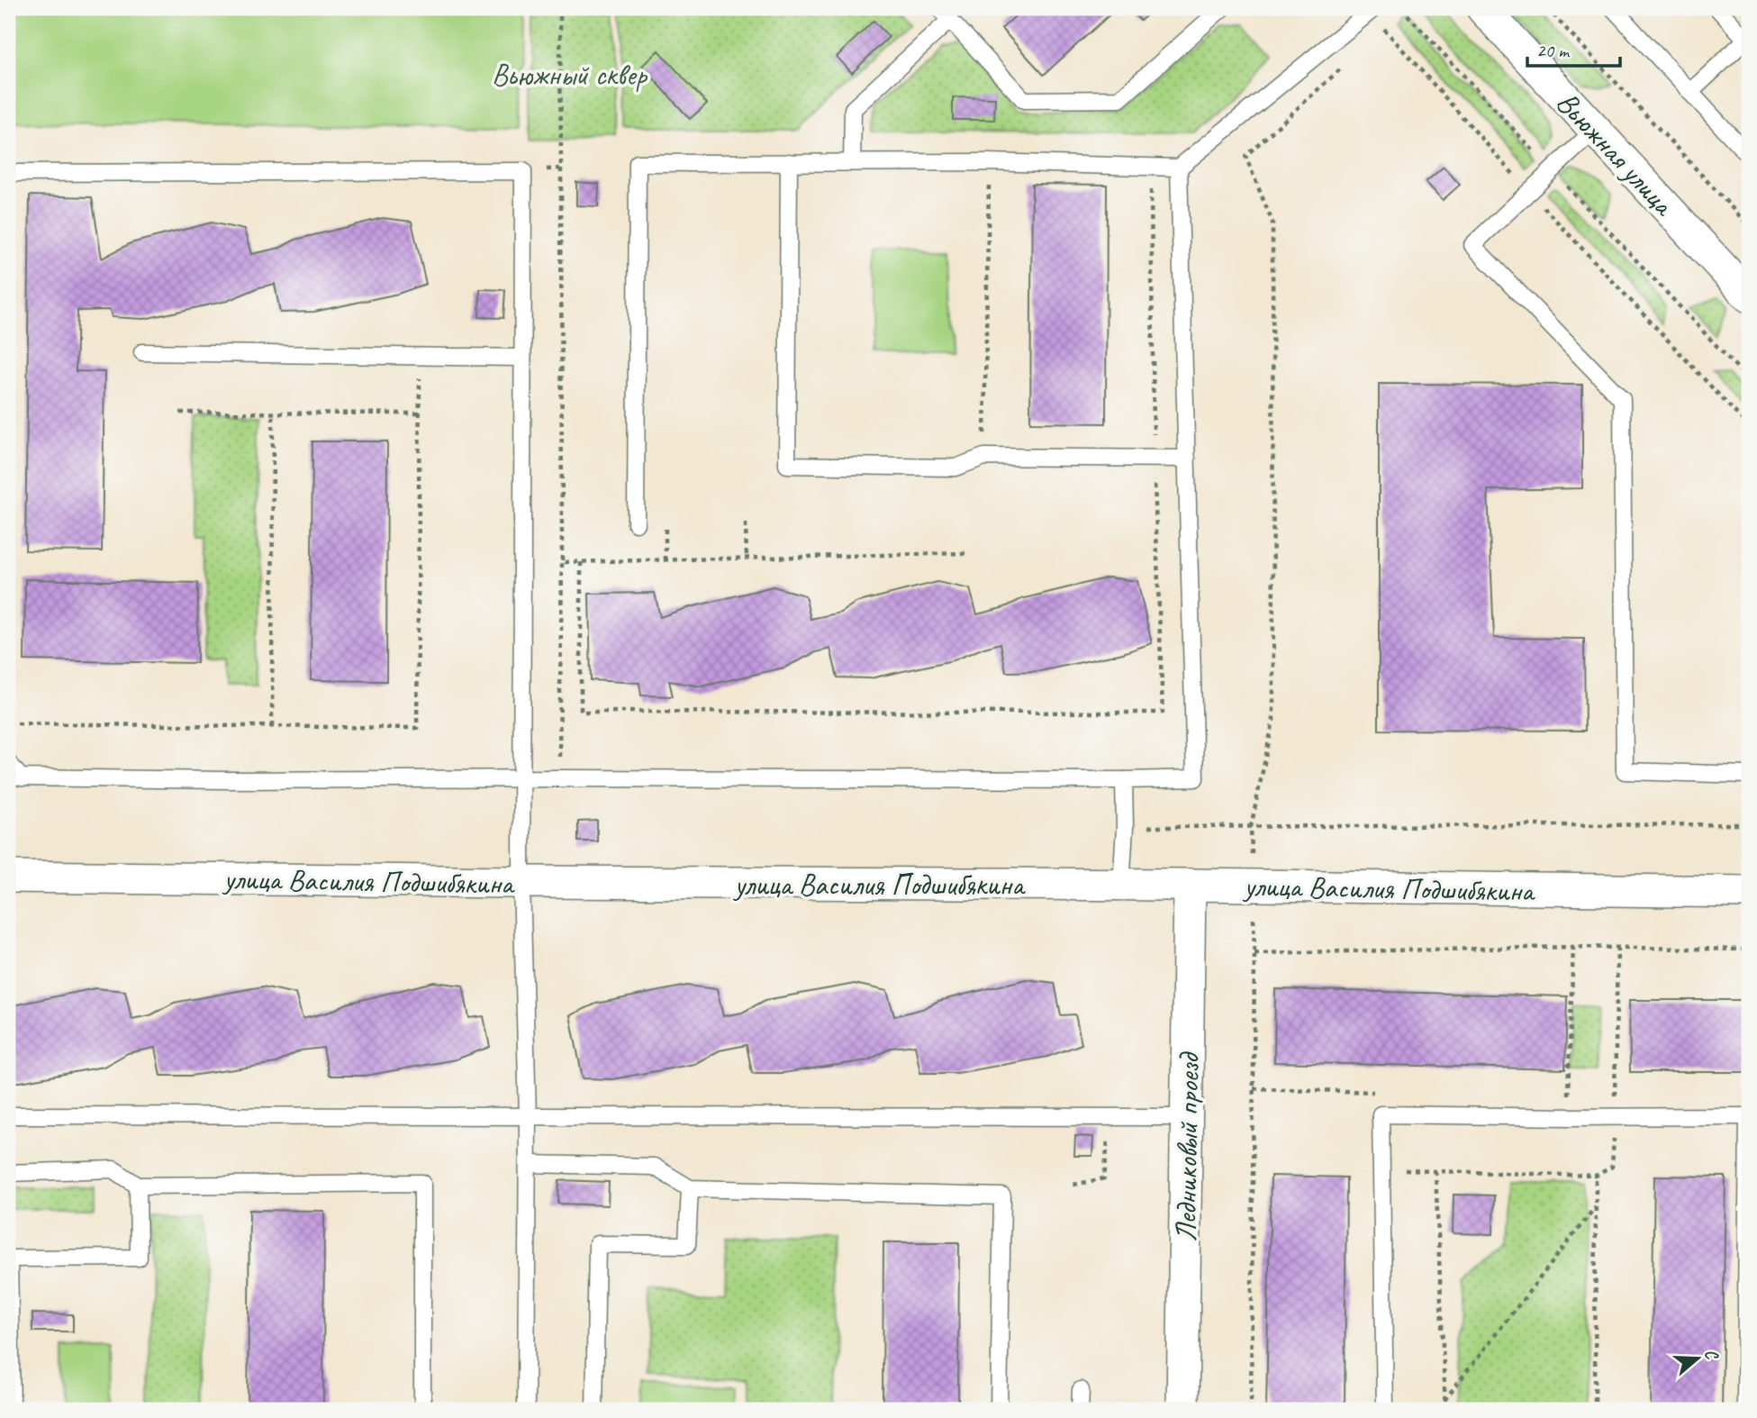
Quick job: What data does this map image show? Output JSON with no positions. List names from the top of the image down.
{
  "streets": {
    "street": ["Вьюжная улица", "улица Василия Подшибякина", "Ледниковый проезд"]
  },
  "crossings": [
    ["улица Василия Подшибякина", "Ледниковый проезд"]
  ],
  "parks": ["Вьюжный сквер"],
  "scale_bar": "20 m",
  "north": "right"
}
